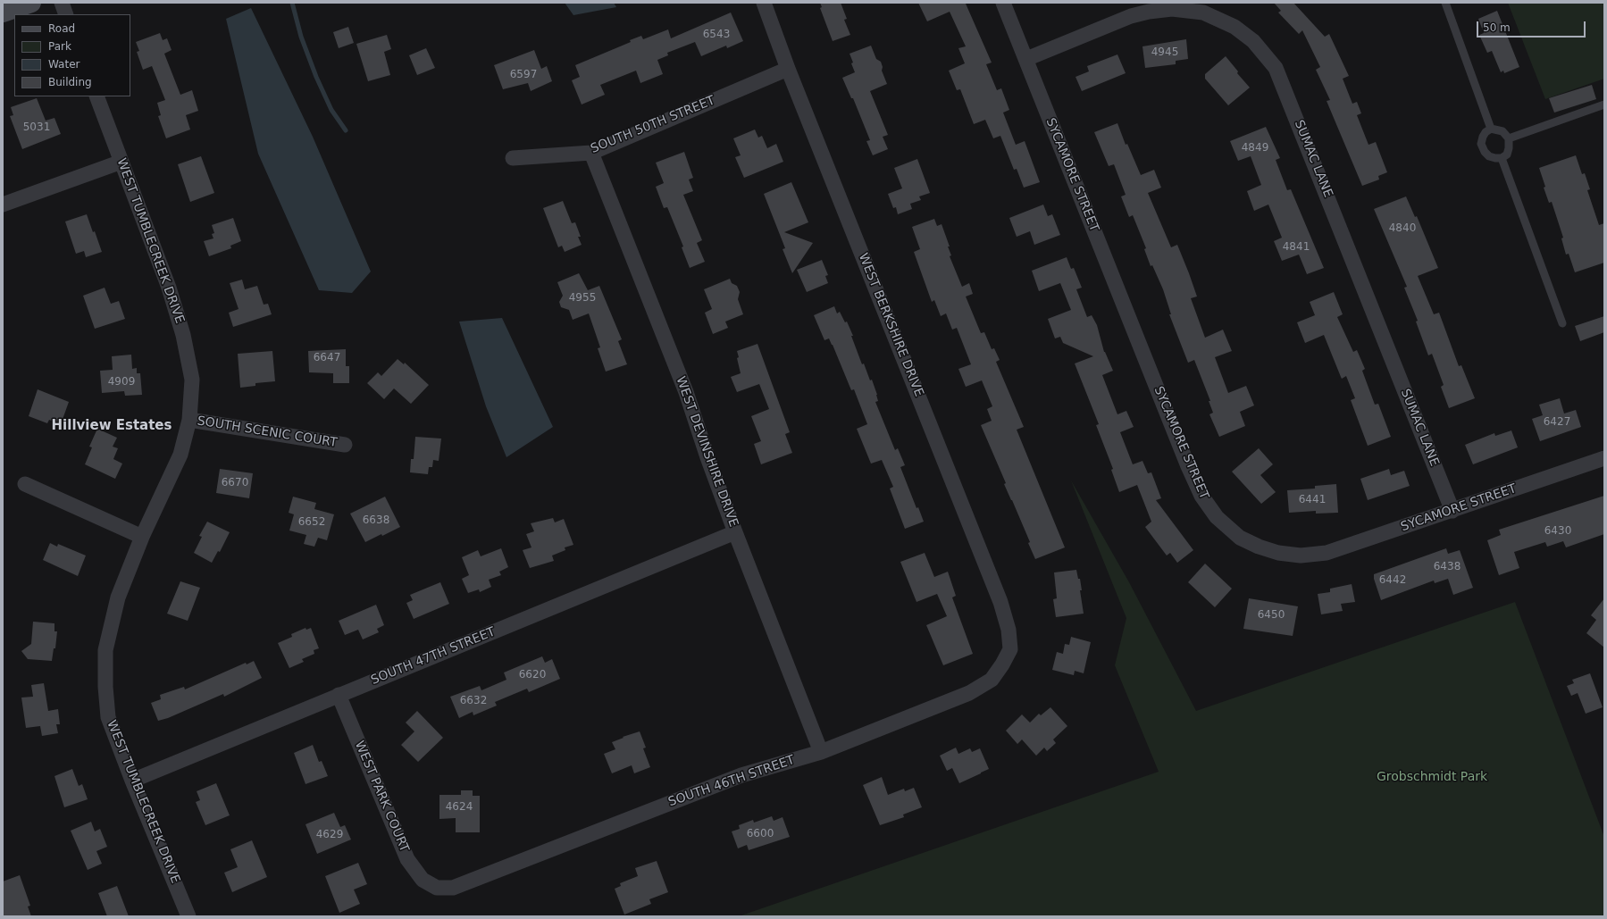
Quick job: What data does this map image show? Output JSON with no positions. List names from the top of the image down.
{
  "streets": {
    "street": [
      "SOUTH 50TH STREET",
      "SUMAC LANE",
      "SYCAMORE STREET",
      "WEST TUMBLECREEK DRIVE",
      "WEST BERKSHIRE DRIVE",
      "SOUTH SCENIC COURT",
      "WEST DEVINSHIRE DRIVE",
      "SOUTH 47TH STREET",
      "SOUTH 46TH STREET",
      "WEST PARK COURT"
    ]
  },
  "crossings": [
    ["SOUTH 50TH STREET", "WEST BERKSHIRE DRIVE"],
    ["SOUTH 50TH STREET", "WEST DEVINSHIRE DRIVE"],
    ["SUMAC LANE", "SYCAMORE STREET"],
    ["WEST TUMBLECREEK DRIVE", "SOUTH SCENIC COURT"],
    ["WEST TUMBLECREEK DRIVE", "SOUTH 47TH STREET"],
    ["WEST BERKSHIRE DRIVE", "SOUTH 46TH STREET"],
    ["WEST DEVINSHIRE DRIVE", "SOUTH 47TH STREET"],
    ["WEST DEVINSHIRE DRIVE", "SOUTH 46TH STREET"],
    ["SOUTH 47TH STREET", "WEST PARK COURT"],
    ["SOUTH 46TH STREET", "WEST PARK COURT"]
  ],
  "districts": ["Hillview Estates"],
  "parks": ["Grobschmidt Park"],
  "house_numbers": [
    "6543",
    "4945",
    "6597",
    "5031",
    "4849",
    "4840",
    "4841",
    "4955",
    "6647",
    "4909",
    "6427",
    "6670",
    "6441",
    "6638",
    "6652",
    "6430",
    "6438",
    "6442",
    "6450",
    "6620",
    "6632",
    "4624",
    "6600",
    "4629"
  ],
  "legend": [
    "Road",
    "Park",
    "Water",
    "Building"
  ],
  "scale_bar": "50 m"
}
